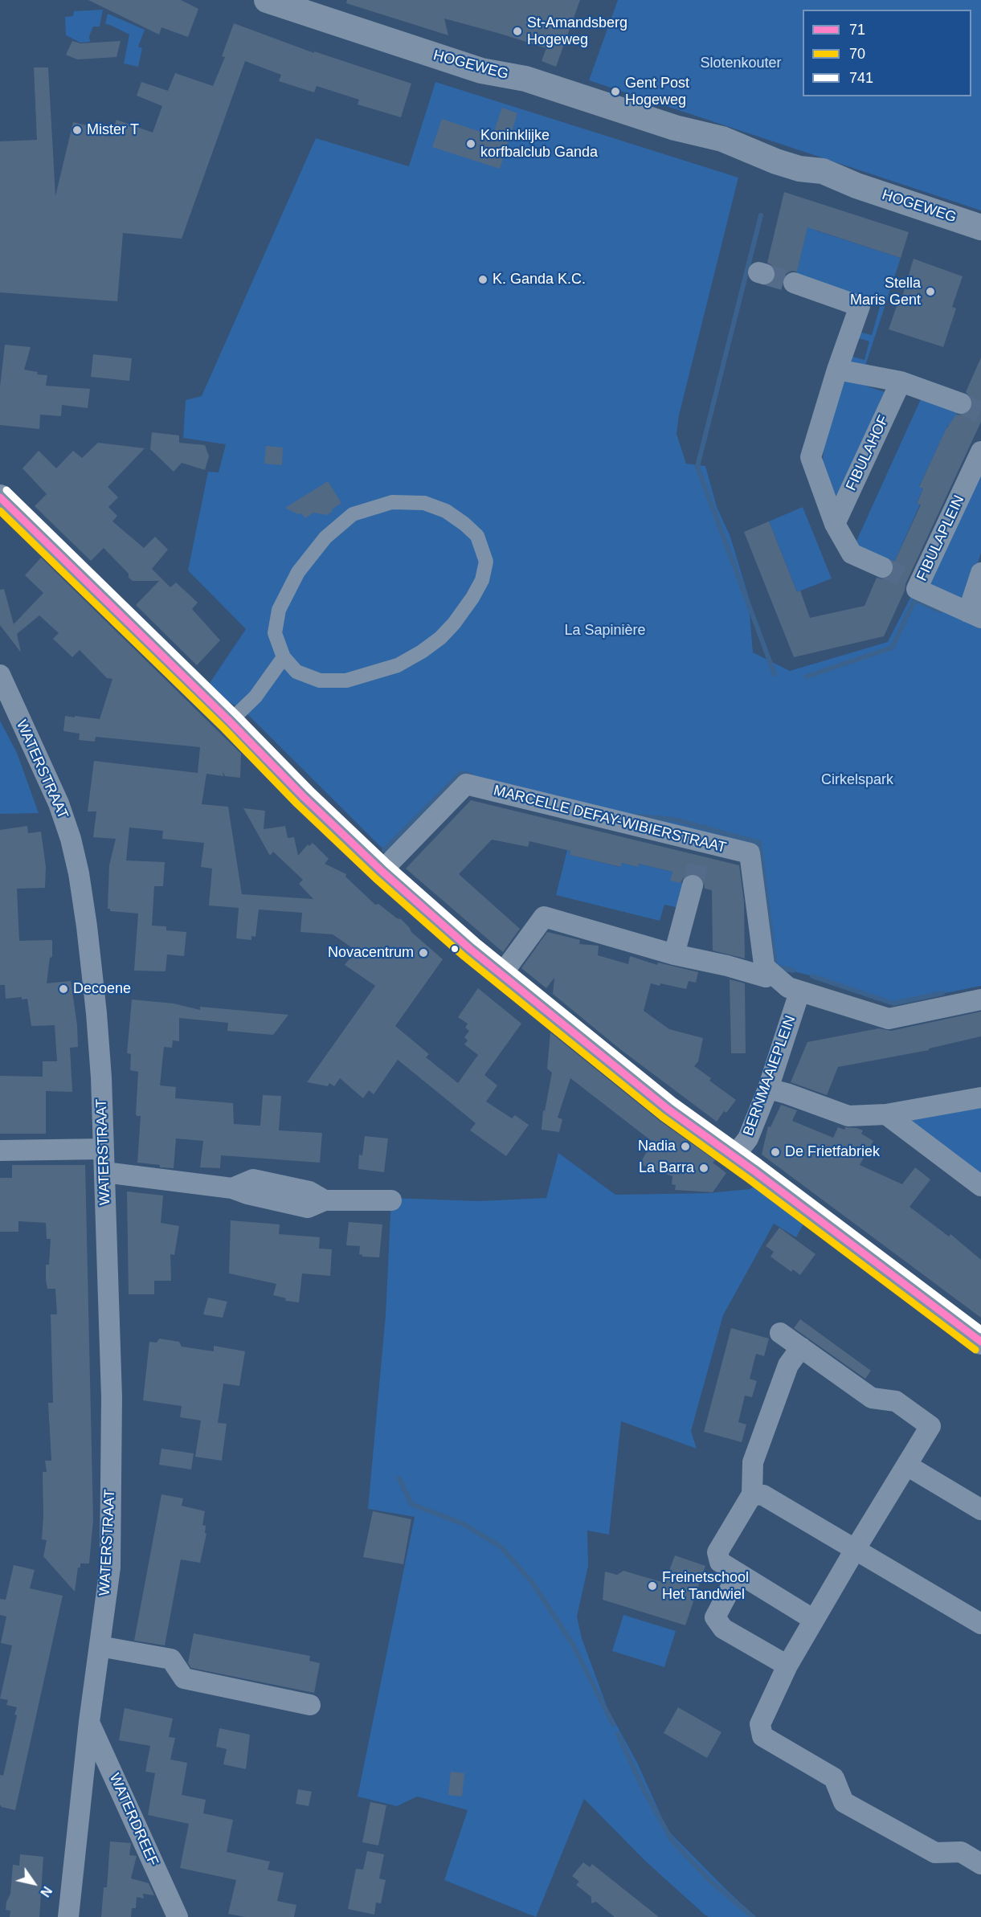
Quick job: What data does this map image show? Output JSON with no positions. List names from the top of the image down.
{
  "streets": {
    "street": [
      "HOGEWEG",
      "FIBULAHOF",
      "FIBULAPLEIN",
      "WATERSTRAAT",
      "MARCELLE DEFAY-WIBIERSTRAAT",
      "BERNMAAIEPLEIN",
      "WATERDREEF"
    ]
  },
  "crossings": [
    ["WATERSTRAAT", "WATERDREEF"]
  ],
  "parks": ["Slotenkouter", "La Sapinière", "Cirkelspark"],
  "places": [
    "St-Amandsberg Hogeweg",
    "Gent Post Hogeweg",
    "Mister T",
    "Koninklijke korfbalclub Ganda",
    "K. Ganda K.C.",
    "Stella Maris Gent",
    "Novacentrum",
    "Decoene",
    "Nadia",
    "De Frietfabriek",
    "La Barra",
    "Freinetschool Het Tandwiel"
  ],
  "lines": ["transit line 741", "transit line 71", "transit line 70"],
  "legend": ["71", "70", "741"],
  "north": "bottom right"
}
